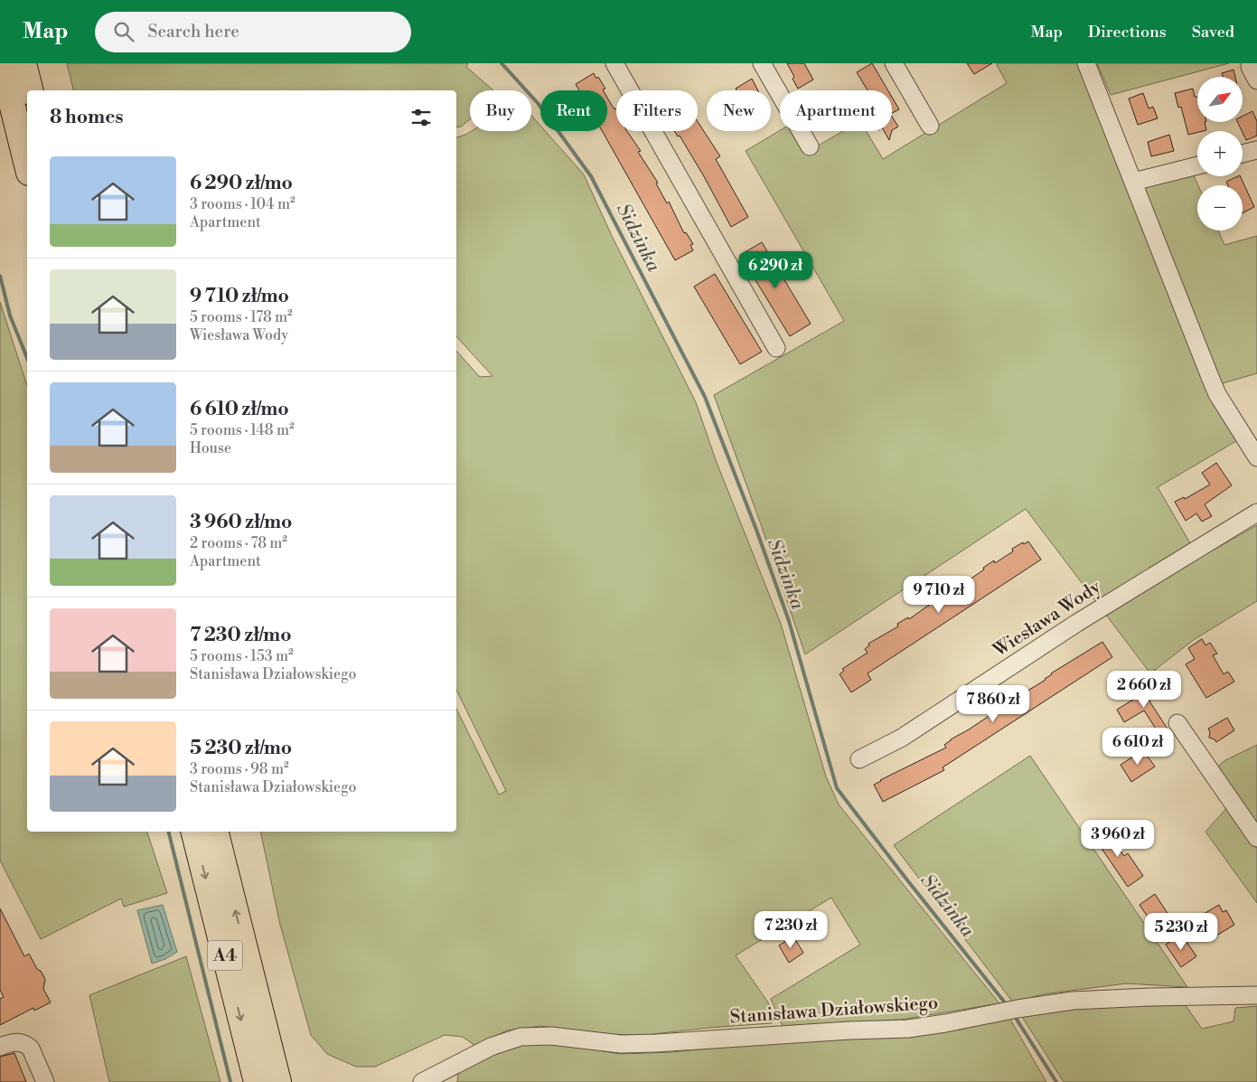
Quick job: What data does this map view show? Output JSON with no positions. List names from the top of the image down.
{
  "streets": {
    "highway": ["A4"],
    "street": ["Wiesława Wody", "Stanisława Działowskiego"]
  },
  "water": ["Sidzinka"],
  "north": "top right",
  "page": {
    "header": "Map",
    "search": "Search here",
    "nav": ["Map", "Directions", "Saved"],
    "map_buttons": ["+", "−"],
    "chip": [
      "Buy",
      "Rent",
      "Filters",
      "New",
      "Apartment"
    ],
    "heading": "8 homes",
    "list": [
      {
        "name": "6 290 zł/mo",
        "note": "3 rooms · 104 m² · Apartment"
      },
      {
        "name": "9 710 zł/mo",
        "note": "5 rooms · 178 m² · Wiesława Wody"
      },
      {
        "name": "6 610 zł/mo",
        "note": "5 rooms · 148 m² · House"
      },
      {
        "name": "3 960 zł/mo",
        "note": "2 rooms · 78 m² · Apartment"
      },
      {
        "name": "7 230 zł/mo",
        "note": "5 rooms · 153 m² · Stanisława Działowskiego"
      },
      {
        "name": "5 230 zł/mo",
        "note": "3 rooms · 98 m² · Stanisława Działowskiego"
      }
    ],
    "price": [
      "6 290 zł",
      "9 710 zł",
      "2 660 zł",
      "7 860 zł",
      "6 610 zł",
      "3 960 zł",
      "7 230 zł",
      "5 230 zł"
    ]
  }
}
